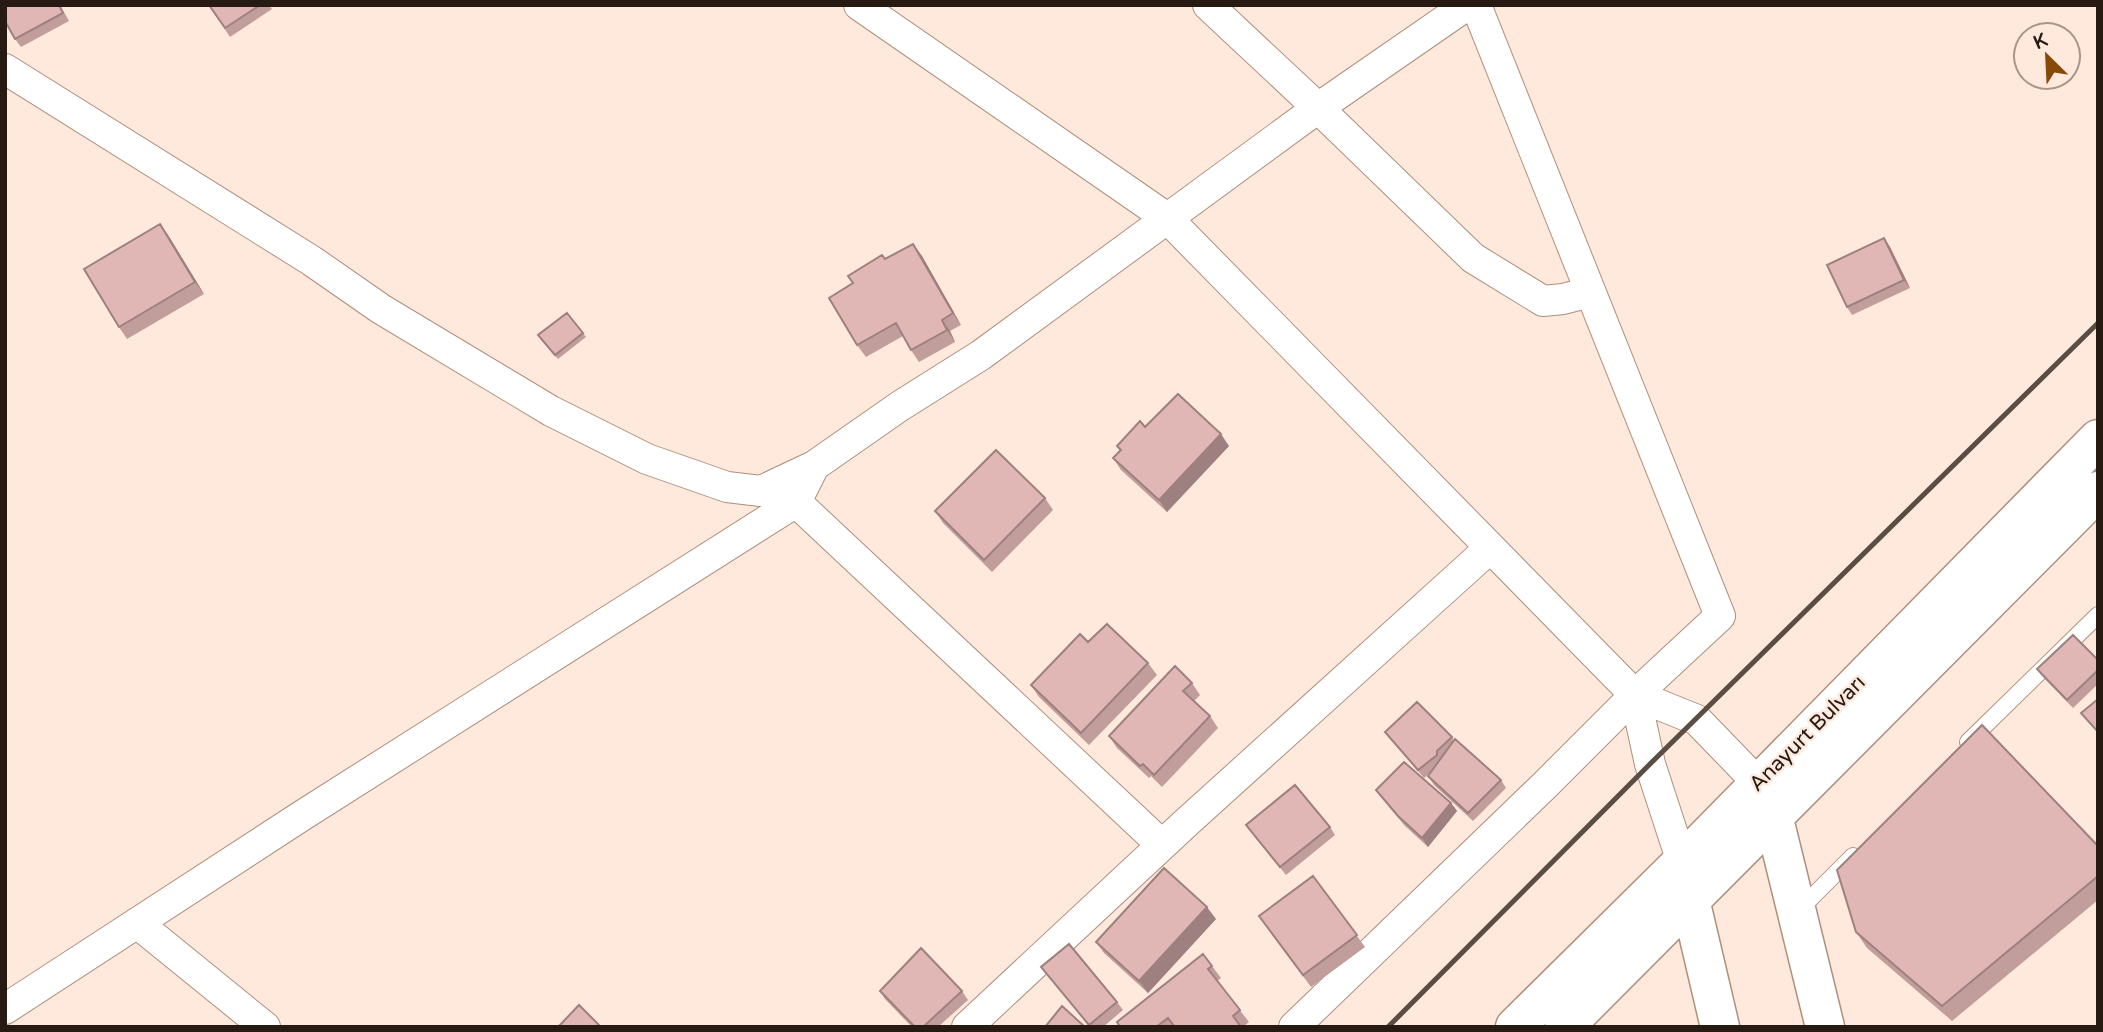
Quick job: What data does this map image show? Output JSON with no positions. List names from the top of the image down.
{
  "streets": {
    "main road": ["Anayurt Bulvarı"]
  },
  "north": "top left"
}
